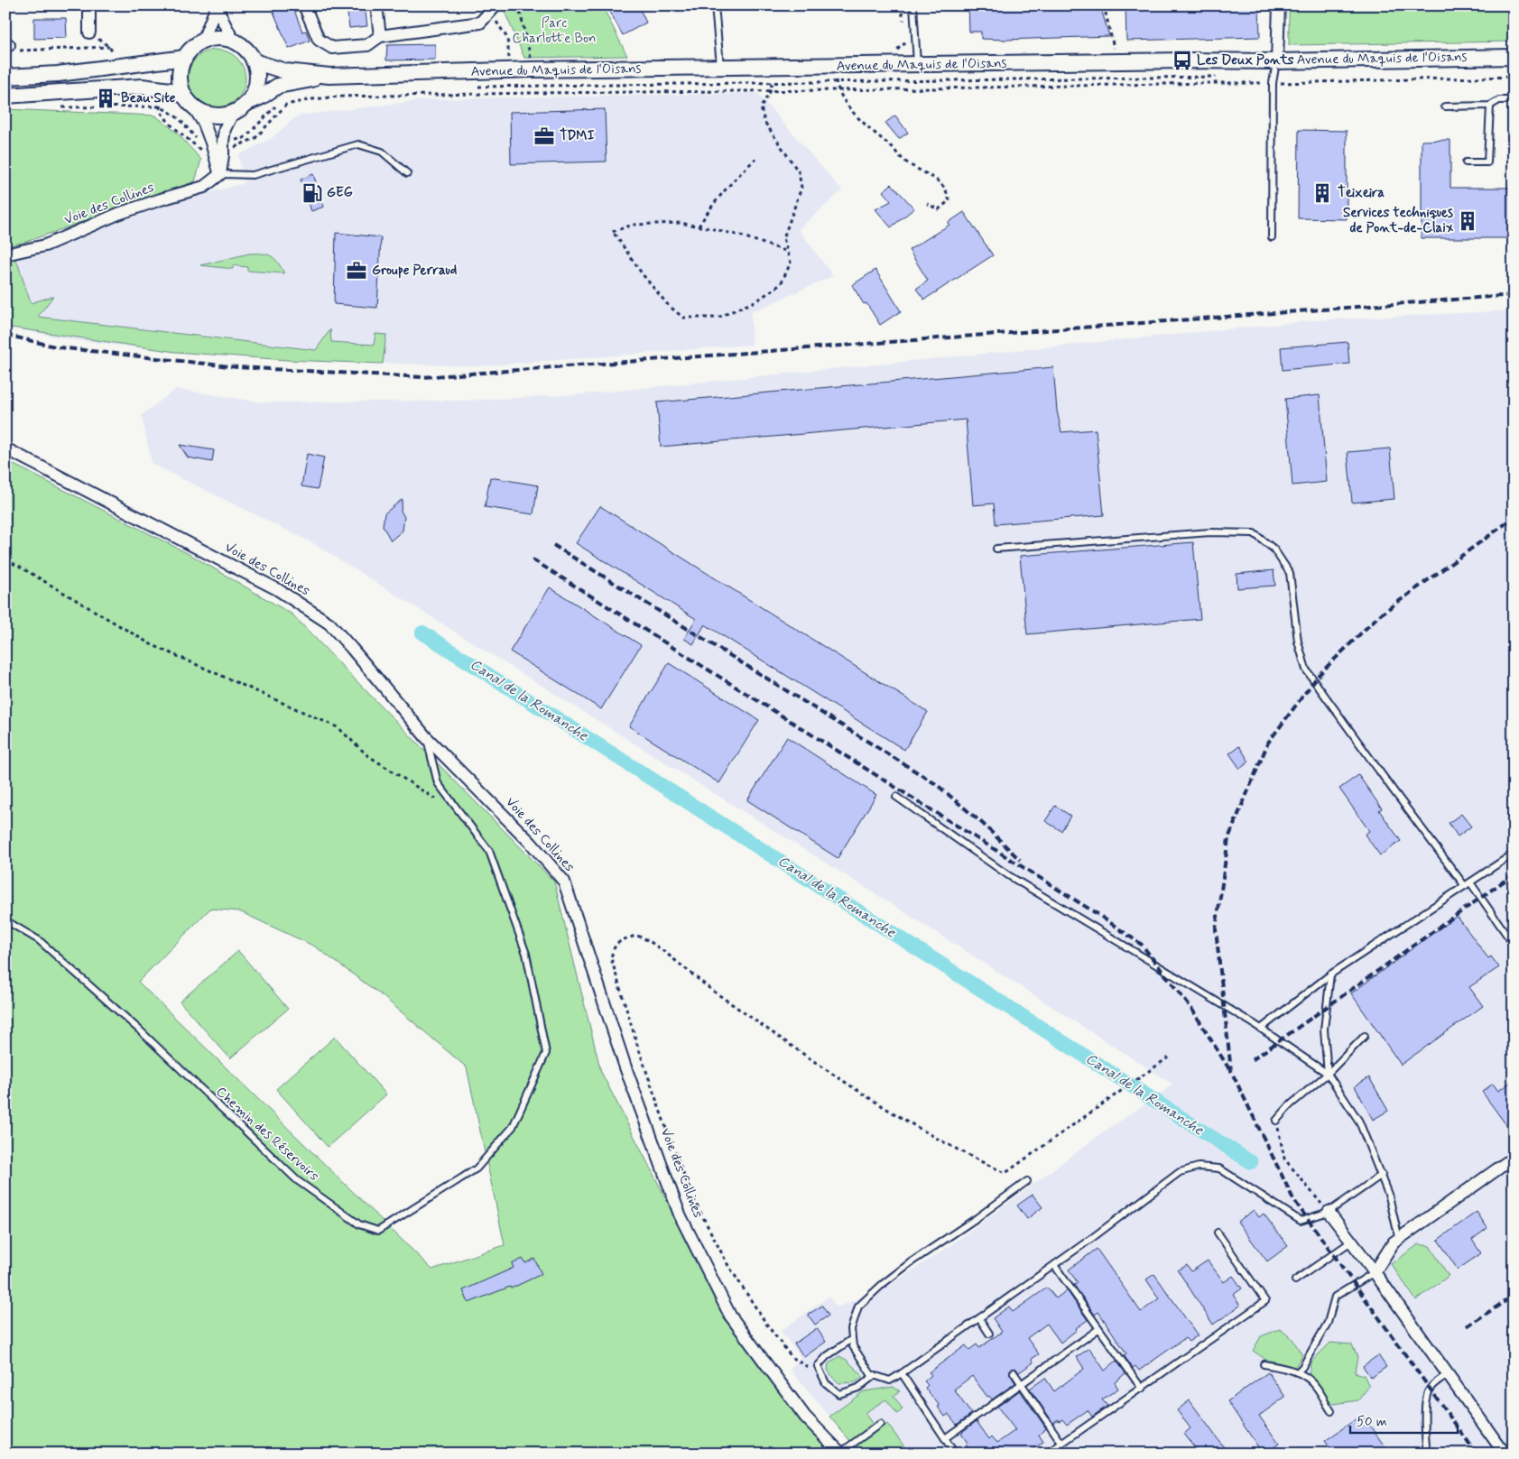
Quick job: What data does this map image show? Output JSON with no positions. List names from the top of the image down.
{
  "streets": {
    "street": ["Avenue du Maquis de l'Oisans", "Voie des Collines"],
    "lane": ["Chemin des Réservoirs"]
  },
  "crossings": [
    ["Voie des Collines", "Chemin des Réservoirs"]
  ],
  "water": ["Canal de la Romanche"],
  "parks": ["Parc Charlotte Bon"],
  "places": {
    "bus stop": ["Les Deux Ponts"],
    "building": ["Beau Site", "Teixeira", "Services techniques de Pont-de-Claix"],
    "office": ["TDMI", "Groupe Perraud"],
    "fuel station": ["GEG"]
  },
  "scale_bar": "50 m"
}
